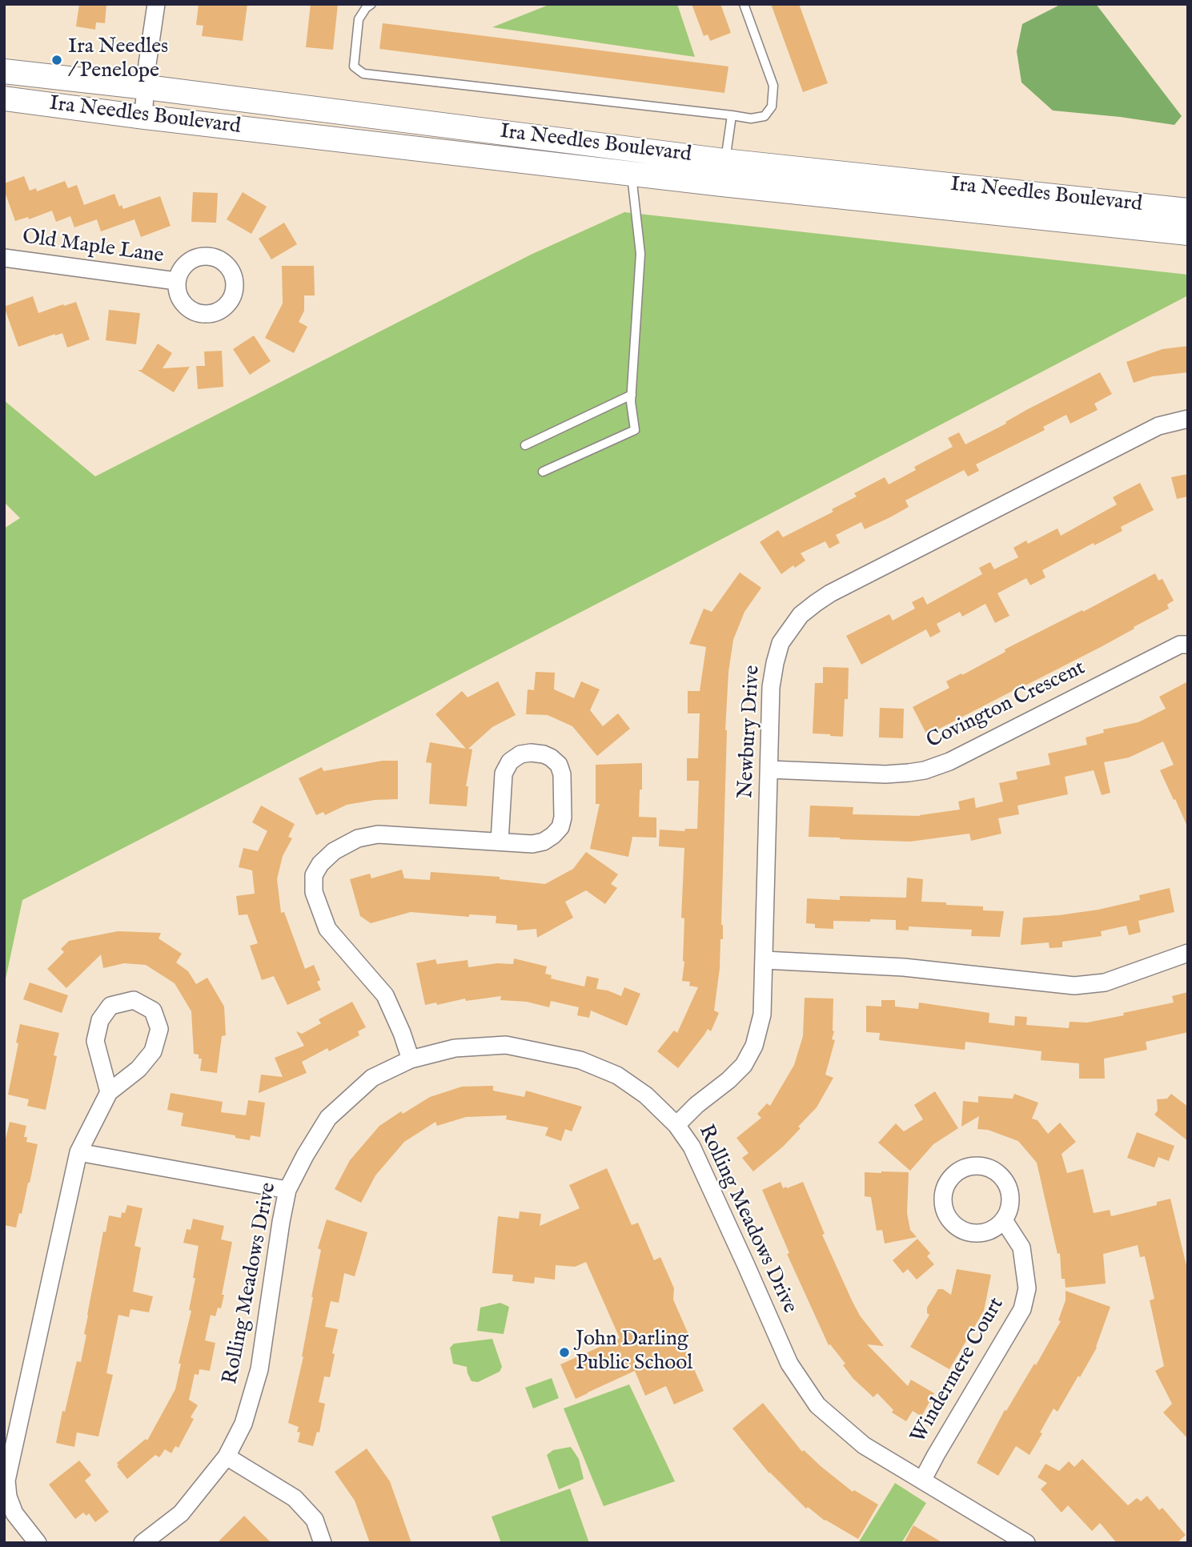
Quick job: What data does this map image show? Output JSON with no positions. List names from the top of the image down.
{
  "streets": {
    "main road": ["Ira Needles Boulevard"],
    "street": [
      "Old Maple Lane",
      "Covington Crescent",
      "Newbury Drive",
      "Rolling Meadows Drive",
      "Windermere Court"
    ]
  },
  "crossings": [
    ["Covington Crescent", "Newbury Drive"],
    ["Newbury Drive", "Rolling Meadows Drive"],
    ["Rolling Meadows Drive", "Windermere Court"]
  ],
  "places": ["Ira Needles / Penelope", "John Darling Public School"]
}
